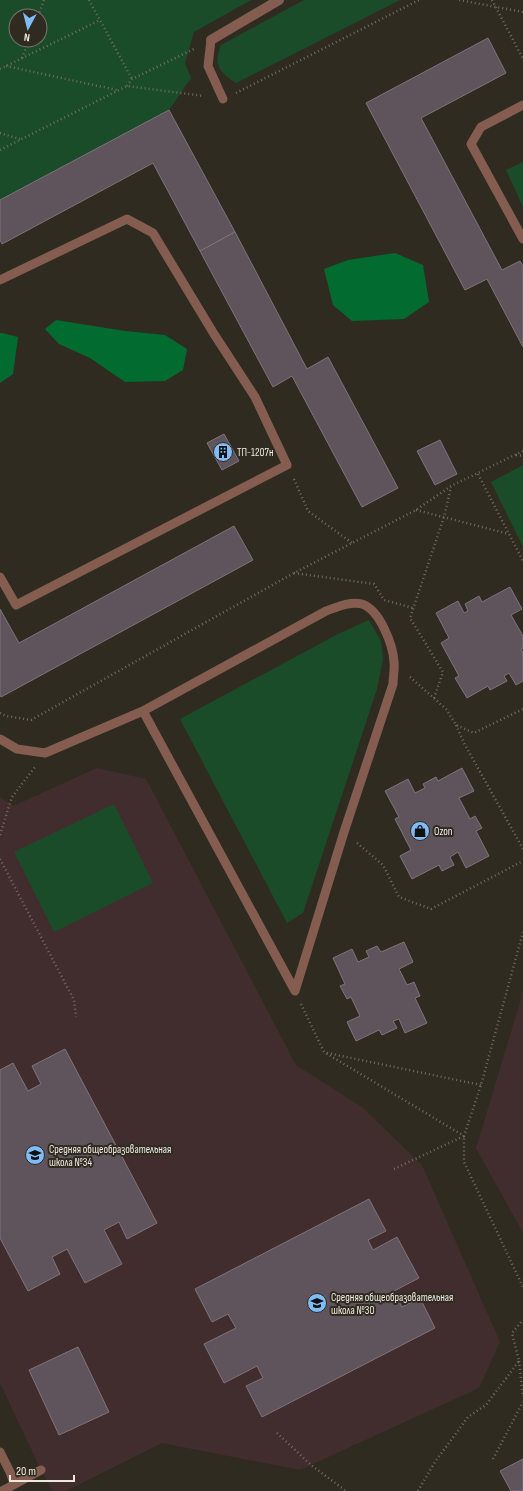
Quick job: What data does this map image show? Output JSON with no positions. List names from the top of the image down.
{
  "places": {
    "building": ["ТП-1207н"],
    "shop": ["Ozon"],
    "school or university": ["Средняя общеобразовательная школа №34", "Средняя общеобразовательная школа №30"]
  },
  "scale_bar": "20 m",
  "north": "bottom"
}
